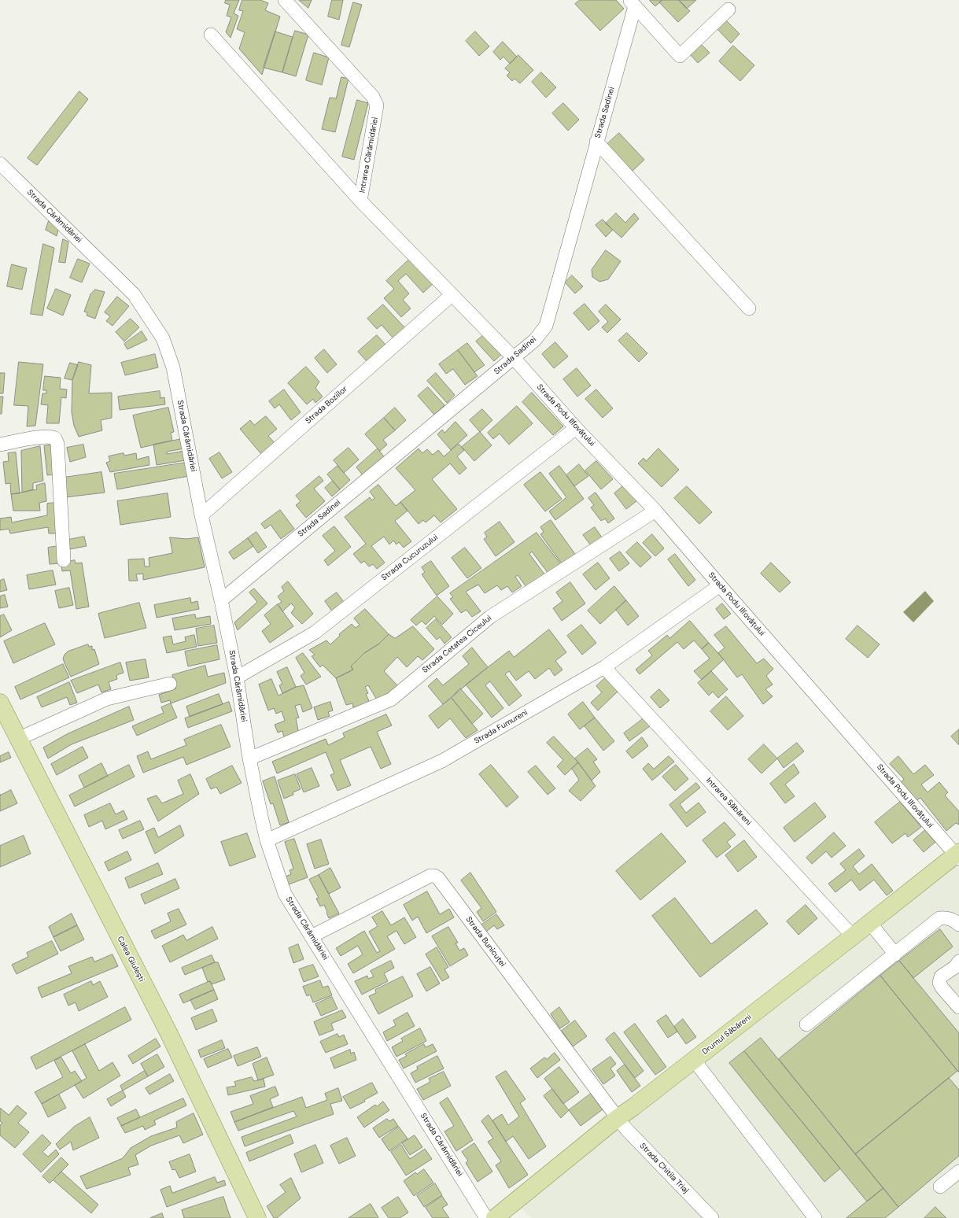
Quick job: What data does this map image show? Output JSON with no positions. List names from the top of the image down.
{
  "streets": {
    "main road": ["Calea Giulești", "Drumul Săbăreni"],
    "street": [
      "Strada Sadinei",
      "Intrarea Cărămidăriei",
      "Strada Cărămidăriei",
      "Strada Boziilor",
      "Strada Podu Ilfovățului",
      "Strada Cucuruzului",
      "Strada Cetatea Ciceului",
      "Strada Fumureni",
      "Intrarea Săbăreni",
      "Strada Bunicuței",
      "Strada Chitila Triaj"
    ]
  },
  "crossings": [
    ["Strada Sadinei", "Intrarea Cărămidăriei"],
    ["Strada Sadinei", "Strada Cărămidăriei"],
    ["Strada Sadinei", "Strada Podu Ilfovățului"],
    ["Intrarea Cărămidăriei", "Strada Boziilor"],
    ["Intrarea Cărămidăriei", "Strada Podu Ilfovățului"],
    ["Strada Cărămidăriei", "Strada Boziilor"],
    ["Strada Cărămidăriei", "Strada Cucuruzului"],
    ["Strada Cărămidăriei", "Strada Cetatea Ciceului"],
    ["Strada Cărămidăriei", "Strada Fumureni"],
    ["Strada Cărămidăriei", "Strada Bunicuței"],
    ["Strada Podu Ilfovățului", "Strada Cucuruzului"],
    ["Strada Podu Ilfovățului", "Strada Cetatea Ciceului"],
    ["Strada Podu Ilfovățului", "Strada Fumureni"],
    ["Strada Podu Ilfovățului", "Drumul Săbăreni"],
    ["Strada Fumureni", "Intrarea Săbăreni"],
    ["Intrarea Săbăreni", "Drumul Săbăreni"],
    ["Strada Bunicuței", "Drumul Săbăreni"],
    ["Strada Bunicuței", "Strada Chitila Triaj"],
    ["Drumul Săbăreni", "Strada Chitila Triaj"]
  ]
}
